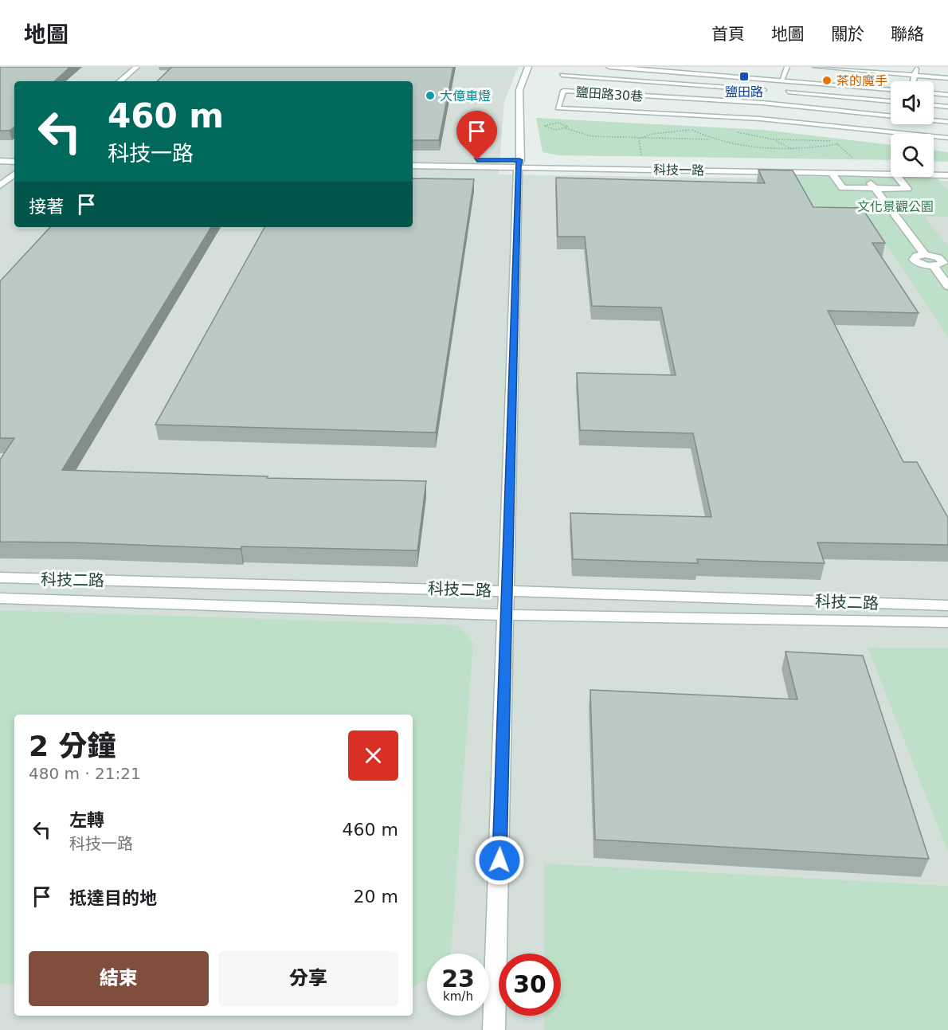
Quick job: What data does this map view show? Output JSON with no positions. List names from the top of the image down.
{
  "streets": {
    "street": ["科技一路", "科技二路"],
    "lane": ["鹽田路30巷"]
  },
  "parks": ["文化景觀公園"],
  "places": {
    "transit": ["鹽田路"],
    "other": ["茶的魔手", "大億車燈"]
  },
  "page": {
    "header": "地圖",
    "nav": [
      "首頁",
      "地圖",
      "關於",
      "聯絡"
    ],
    "turn": ["460 m", "科技一路"],
    "then": "接著",
    "heading": ["2 分鐘", "480 m · 21:21"],
    "list": [
      {
        "name": "左轉",
        "note": "科技一路",
        "value": "460 m"
      },
      {
        "name": "抵達目的地",
        "value": "20 m"
      }
    ],
    "buttons": ["結束", "分享"],
    "speed": "23 km/h",
    "limit": "30"
  }
}
